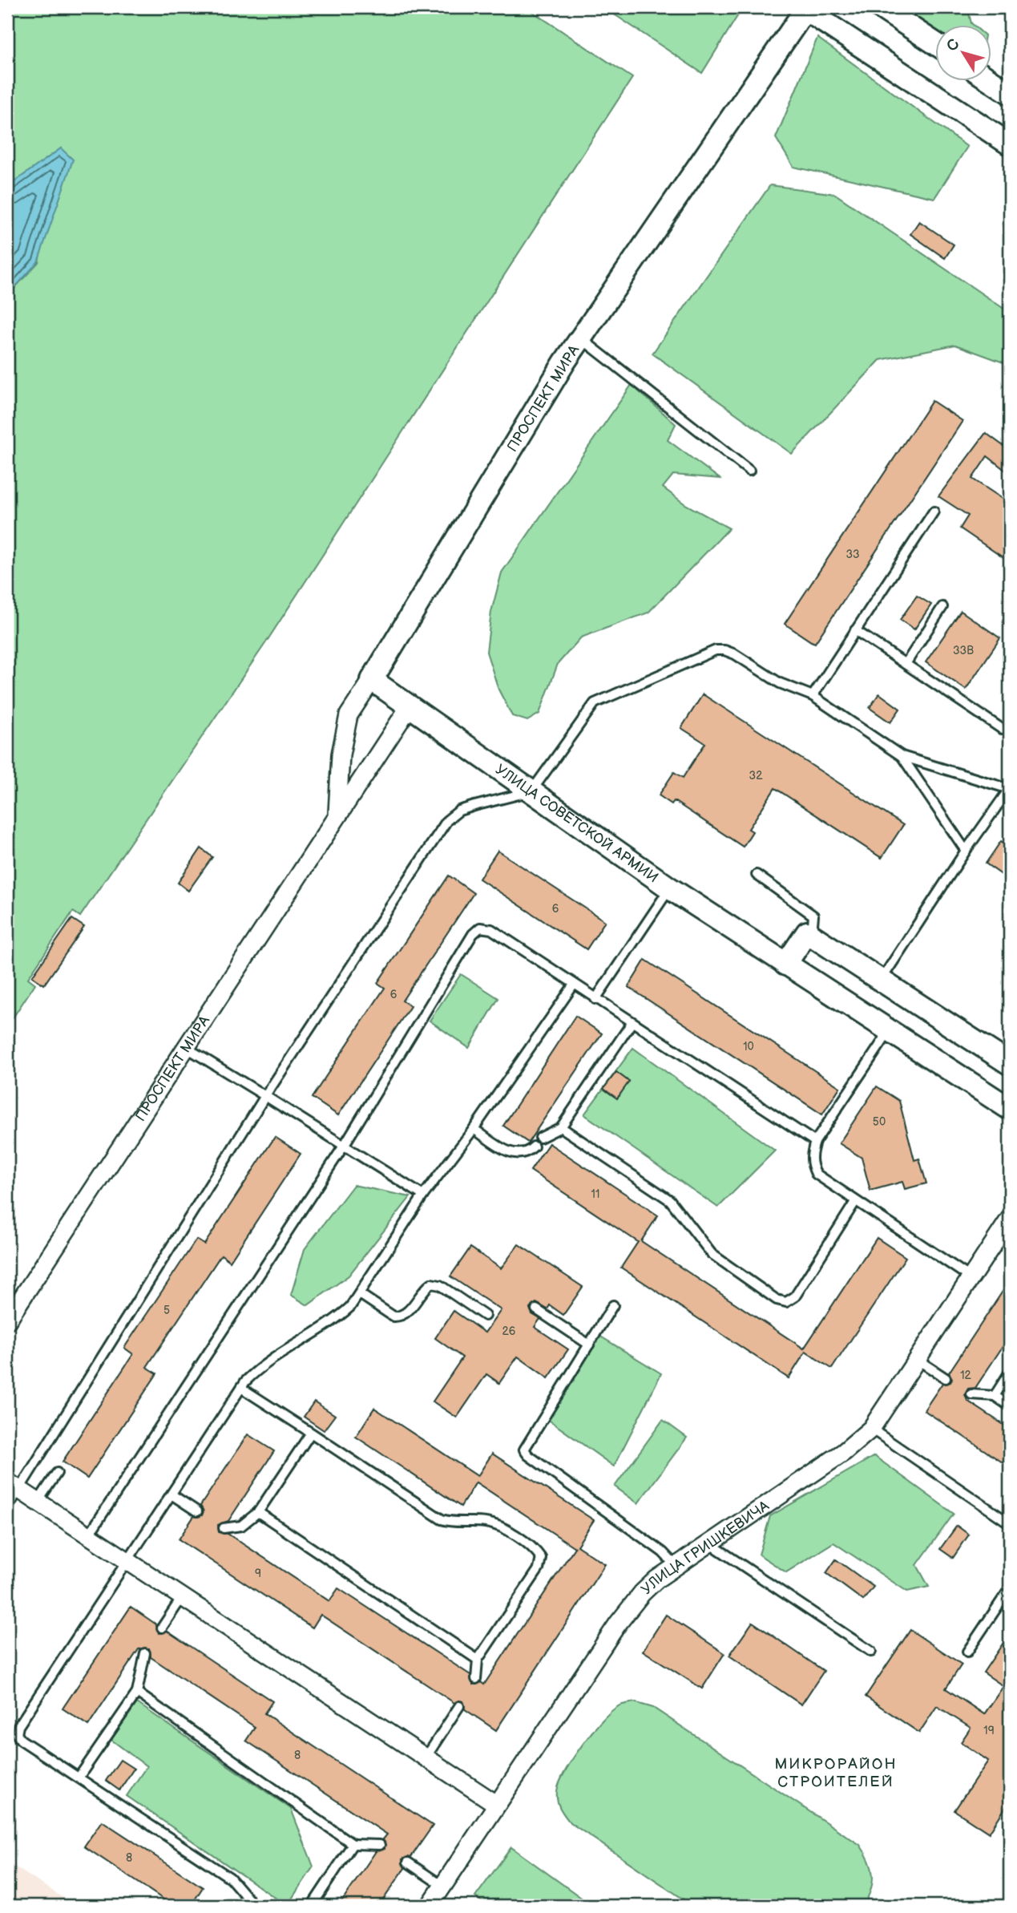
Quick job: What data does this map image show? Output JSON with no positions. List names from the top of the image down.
{
  "streets": {
    "street": ["ПРОСПЕКТ МИРА", "УЛИЦА СОВЕТСКОЙ АРМИИ", "УЛИЦА ГРИШКЕВИЧА"]
  },
  "crossings": [
    ["ПРОСПЕКТ МИРА", "УЛИЦА СОВЕТСКОЙ АРМИИ"]
  ],
  "districts": ["МИКРОРАЙОН СТРОИТЕЛЕЙ"],
  "house_numbers": [
    "33",
    "33В",
    "32",
    "6",
    "6",
    "10",
    "50",
    "11",
    "5",
    "26",
    "12",
    "9",
    "19",
    "8",
    "8"
  ],
  "north": "top left"
}
